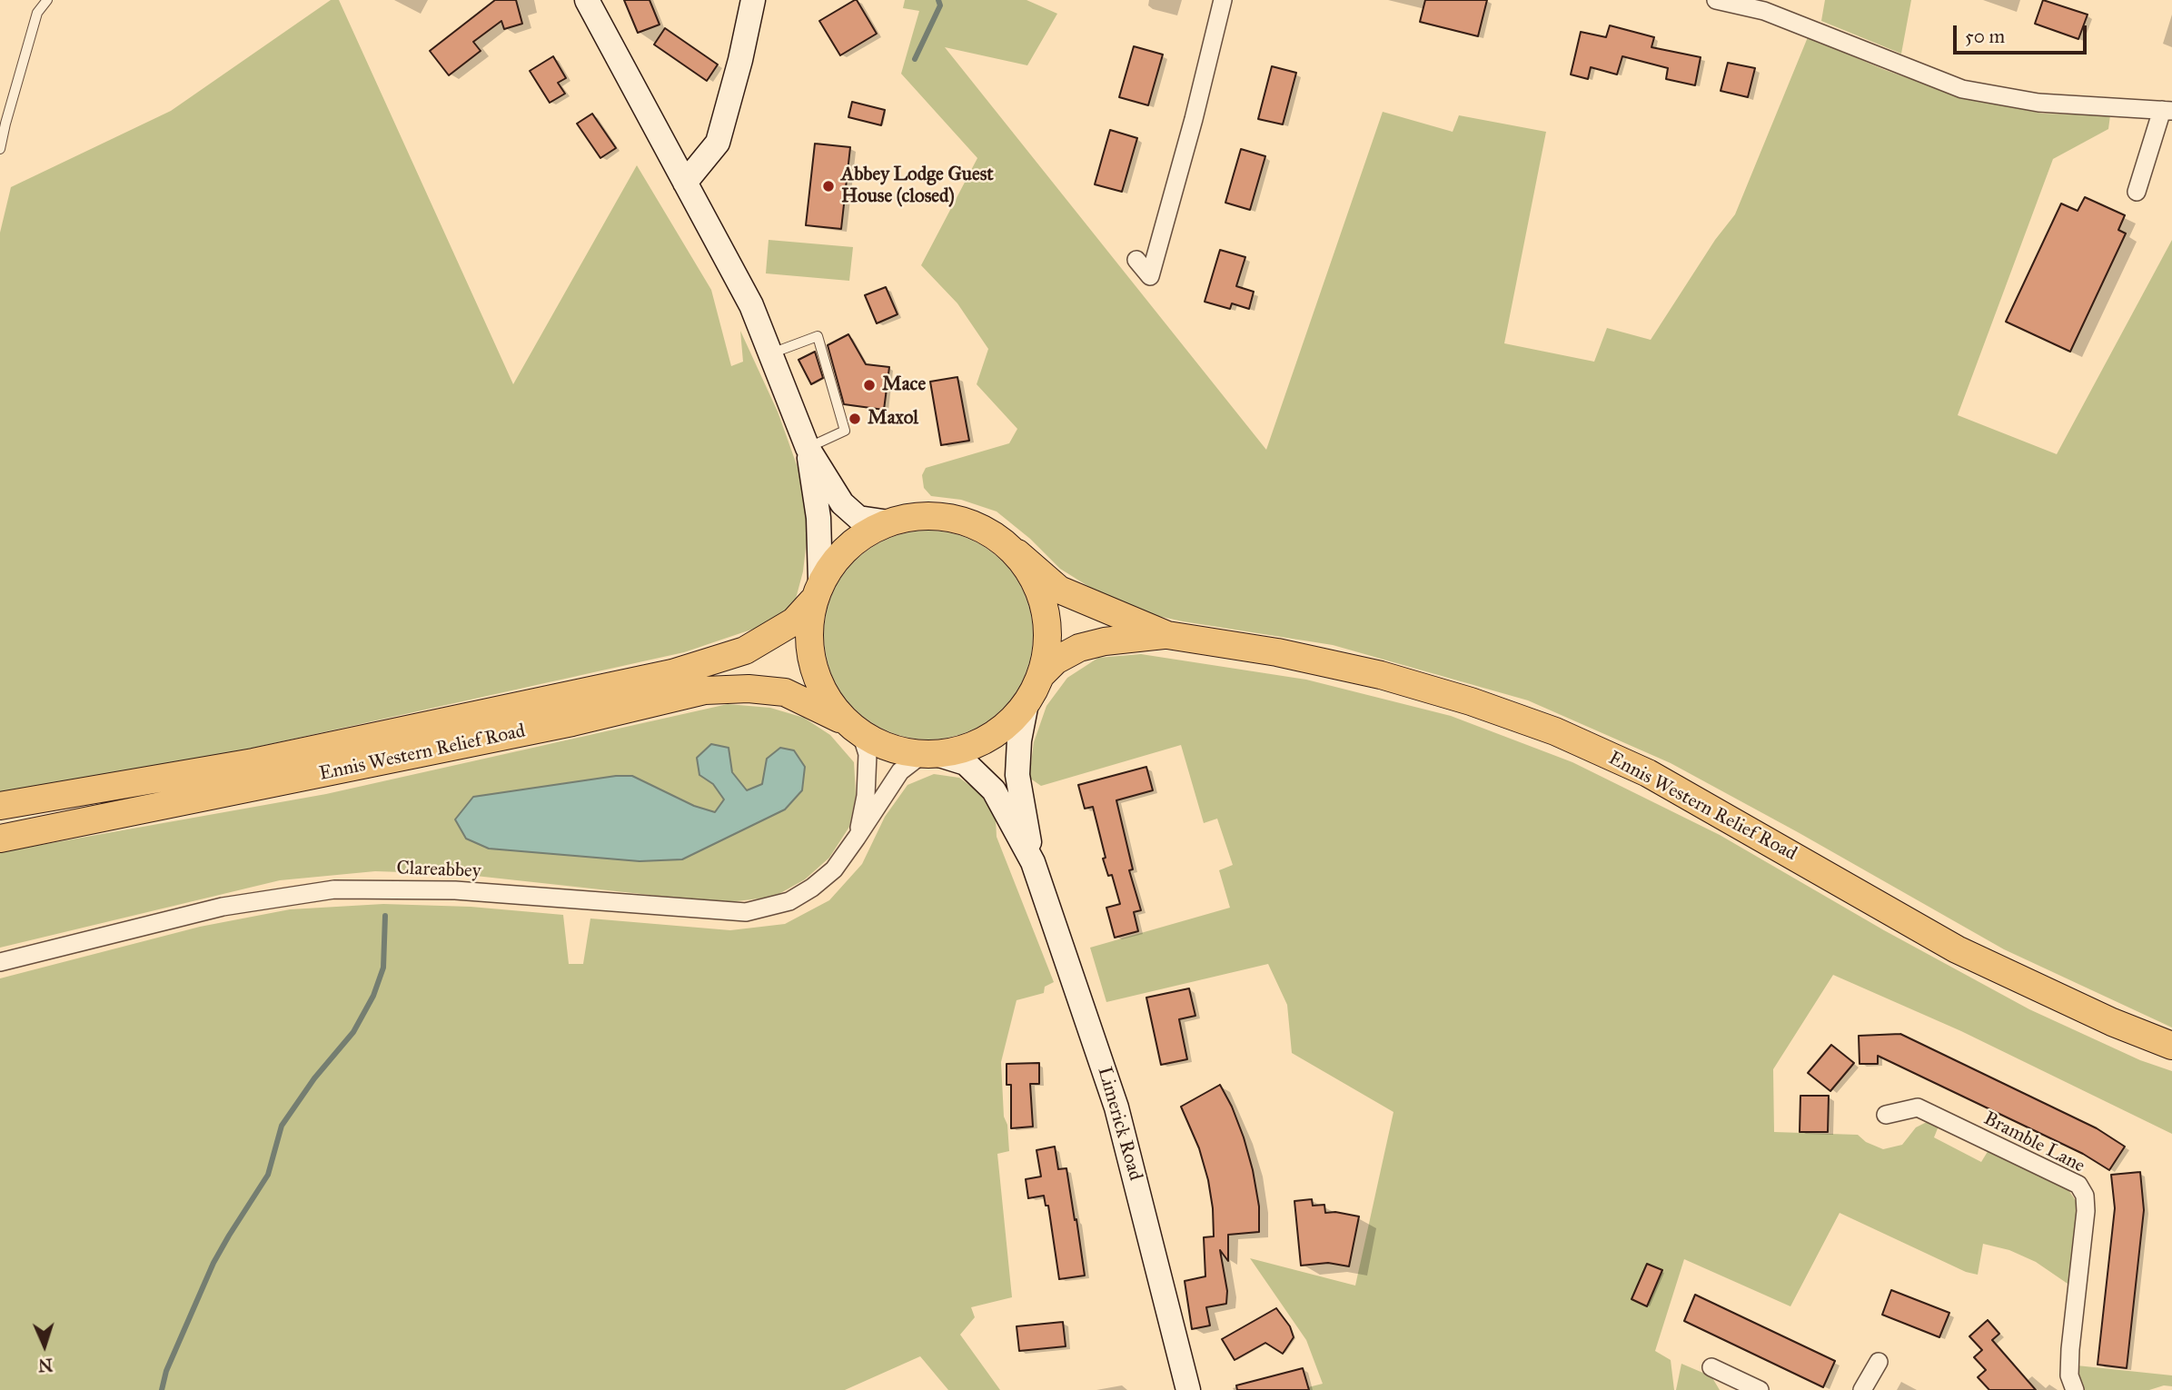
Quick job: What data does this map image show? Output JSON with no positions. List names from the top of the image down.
{
  "streets": {
    "main road": ["Ennis Western Relief Road", "Limerick Road"],
    "street": ["Clareabbey", "Bramble Lane"]
  },
  "places": ["Abbey Lodge Guest House (closed)", "Mace", "Maxol"],
  "scale_bar": "50 m",
  "north": "bottom"
}
